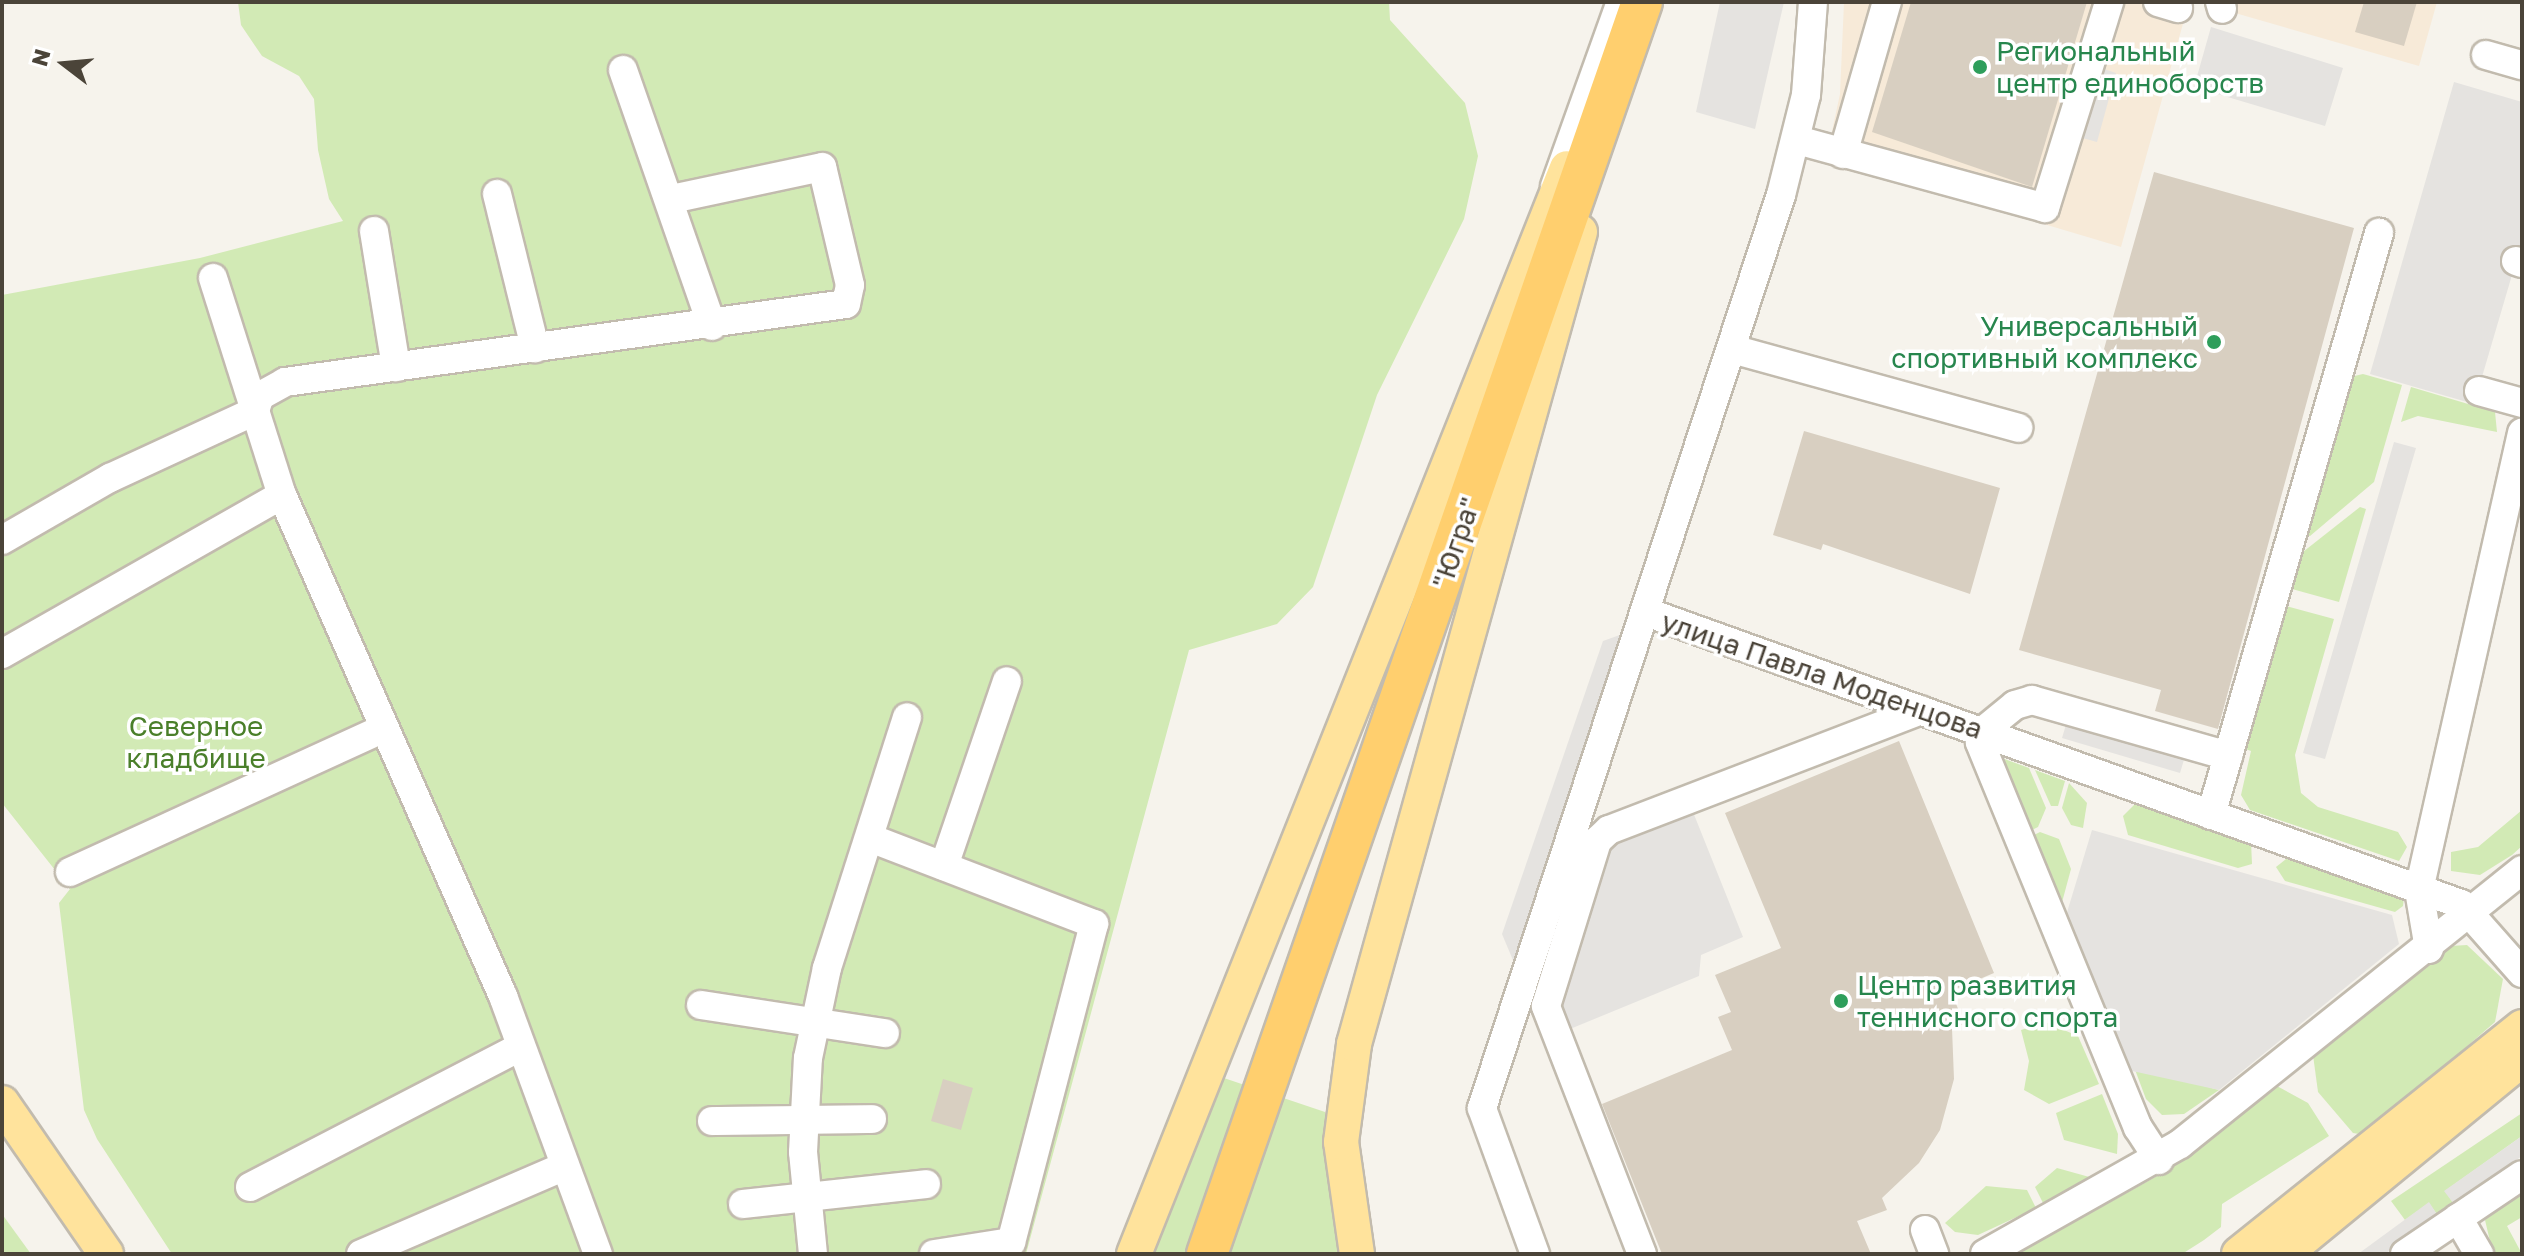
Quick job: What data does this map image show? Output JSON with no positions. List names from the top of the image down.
{
  "streets": {
    "highway": ["\"Югра\""],
    "street": ["улица Павла Моденцова"]
  },
  "parks": ["Северное кладбище"],
  "places": ["Региональный центр единоборств", "Универсальный спортивный комплекс", "Центр развития теннисного спорта"],
  "north": "left"
}
